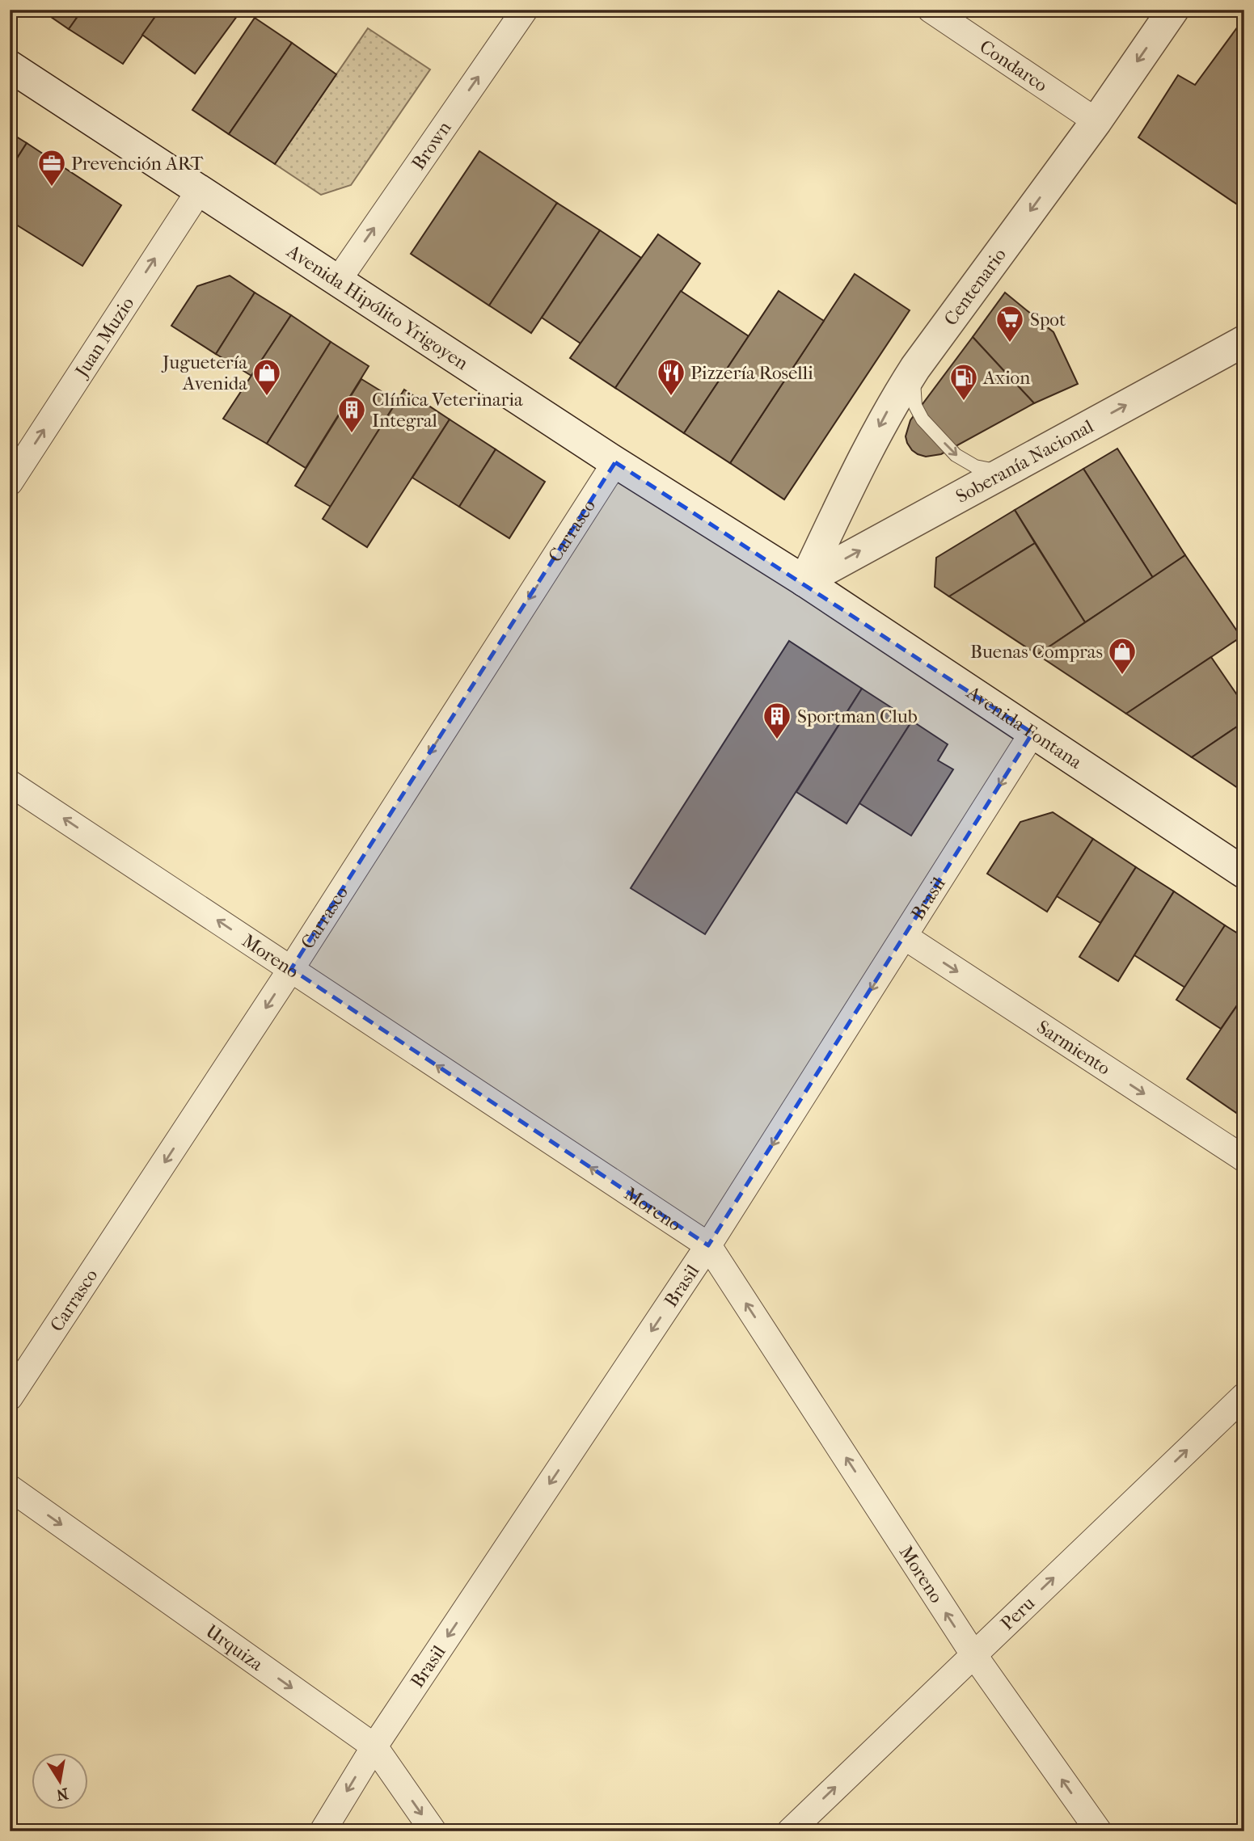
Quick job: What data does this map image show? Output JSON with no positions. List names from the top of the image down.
{
  "streets": {
    "main road": [
      "Centenario",
      "Avenida Hipólito Yrigoyen",
      "Soberanía Nacional",
      "Avenida Fontana"
    ],
    "street": [
      "Condarco",
      "Brown",
      "Juan Muzio",
      "Carrasco",
      "Brasil",
      "Moreno",
      "Sarmiento",
      "Peru",
      "Urquiza"
    ]
  },
  "crossings": [
    ["Condarco", "Centenario"],
    ["Brown", "Avenida Hipólito Yrigoyen"],
    ["Centenario", "Avenida Hipólito Yrigoyen"],
    ["Centenario", "Soberanía Nacional"],
    ["Centenario", "Avenida Fontana"],
    ["Avenida Hipólito Yrigoyen", "Juan Muzio"],
    ["Avenida Hipólito Yrigoyen", "Soberanía Nacional"],
    ["Avenida Hipólito Yrigoyen", "Carrasco"],
    ["Avenida Hipólito Yrigoyen", "Avenida Fontana"],
    ["Soberanía Nacional", "Avenida Fontana"],
    ["Carrasco", "Moreno"],
    ["Avenida Fontana", "Brasil"],
    ["Brasil", "Moreno"],
    ["Brasil", "Sarmiento"],
    ["Brasil", "Urquiza"],
    ["Moreno", "Peru"]
  ],
  "one_way": [
    "Brown",
    "Centenario",
    "Juan Muzio",
    "Soberanía Nacional",
    "Carrasco",
    "Brasil",
    "Moreno",
    "Sarmiento",
    "Peru",
    "Urquiza"
  ],
  "places": {
    "office": ["Prevención ART"],
    "supermarket": ["Spot"],
    "shop": ["Juguetería Avenida", "Buenas Compras"],
    "restaurant": ["Pizzería Roselli"],
    "fuel station": ["Axion"],
    "building": ["Clínica Veterinaria Integral", "Sportman Club"]
  },
  "north": "bottom"
}
